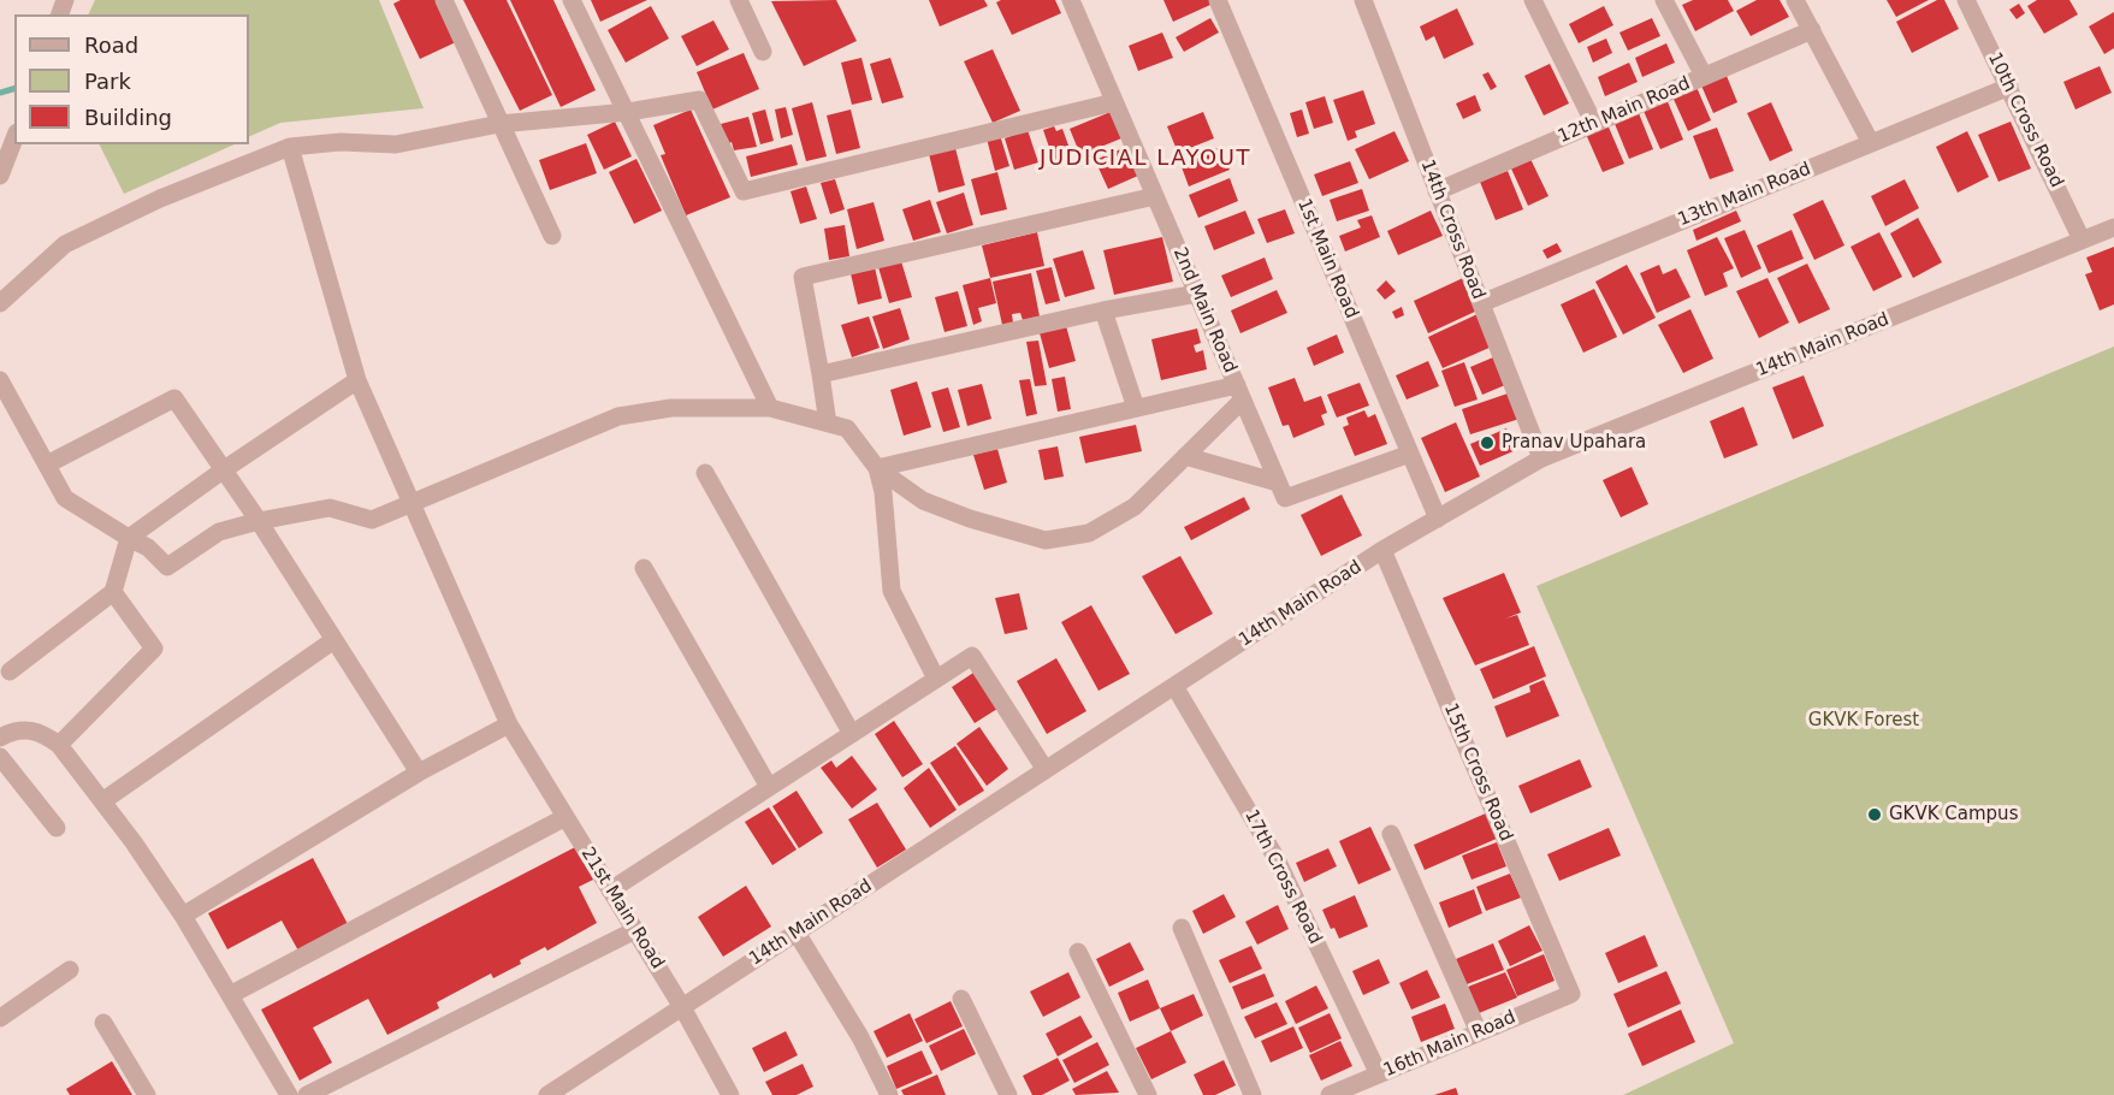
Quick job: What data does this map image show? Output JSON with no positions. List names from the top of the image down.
{
  "streets": {
    "street": [
      "12th Main Road",
      "10th Cross Road",
      "13th Main Road",
      "14th Cross Road",
      "1st Main Road",
      "2nd Main Road",
      "14th Main Road",
      "15th Cross Road",
      "17th Cross Road",
      "21st Main Road",
      "16th Main Road"
    ]
  },
  "crossings": [
    ["12th Main Road", "14th Cross Road"],
    ["10th Cross Road", "13th Main Road"],
    ["10th Cross Road", "14th Main Road"],
    ["13th Main Road", "14th Cross Road"],
    ["14th Cross Road", "14th Main Road"],
    ["1st Main Road", "14th Main Road"],
    ["14th Main Road", "15th Cross Road"],
    ["14th Main Road", "17th Cross Road"],
    ["14th Main Road", "21st Main Road"],
    ["15th Cross Road", "16th Main Road"],
    ["17th Cross Road", "16th Main Road"]
  ],
  "districts": ["JUDICIAL LAYOUT"],
  "parks": ["GKVK Forest"],
  "places": ["Pranav Upahara", "GKVK Campus"],
  "legend": ["Road", "Park", "Building"]
}
